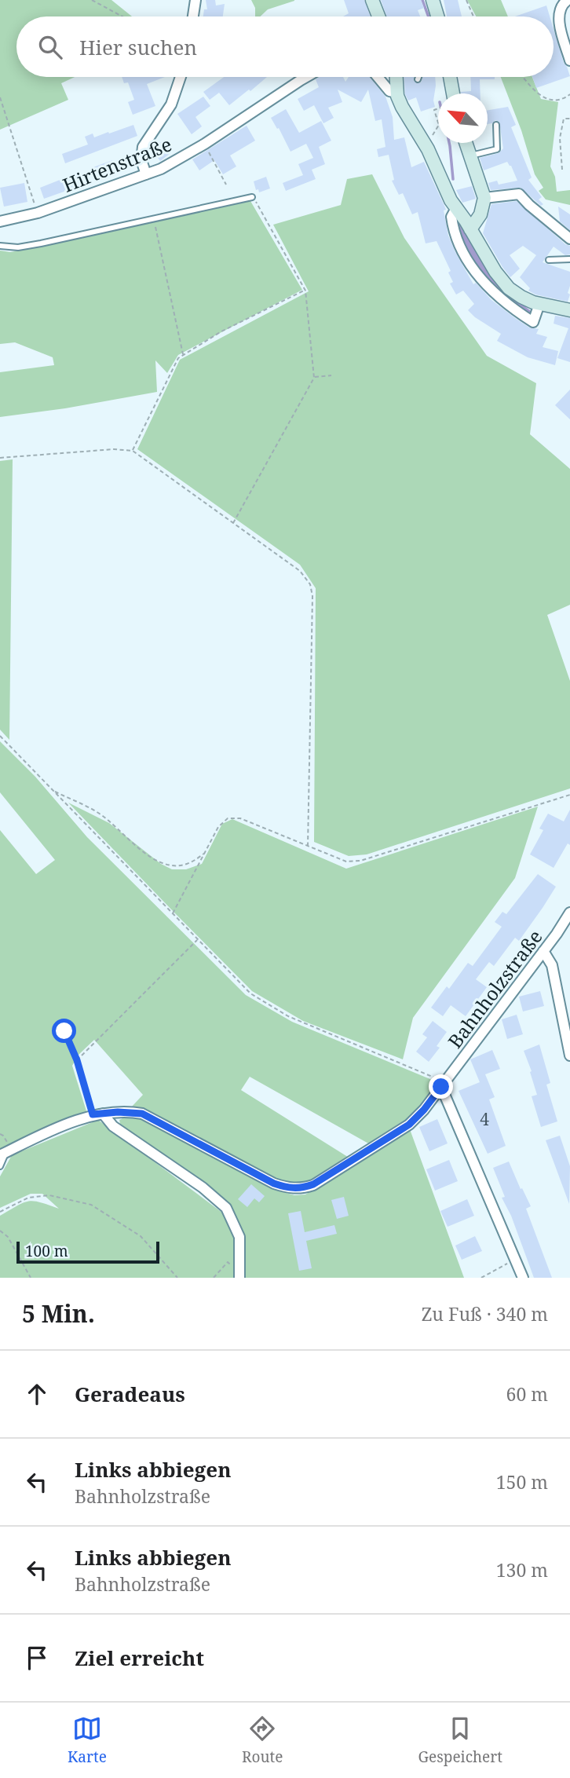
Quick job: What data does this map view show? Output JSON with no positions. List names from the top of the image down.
{
  "streets": {
    "street": ["Hirtenstraße", "Bahnholzstraße"]
  },
  "house_numbers": ["4"],
  "scale_bar": "100 m",
  "north": "top left",
  "page": {
    "search": "Hier suchen",
    "scale": "100 m",
    "heading": ["5 Min.", "Zu Fuß · 340 m"],
    "list": [
      ["Geradeaus", "60 m"],
      ["Links abbiegen", "Bahnholzstraße", "150 m"],
      ["Links abbiegen", "Bahnholzstraße", "130 m"],
      "Ziel erreicht"
    ],
    "nav": ["Karte", "Route", "Gespeichert"]
  }
}
